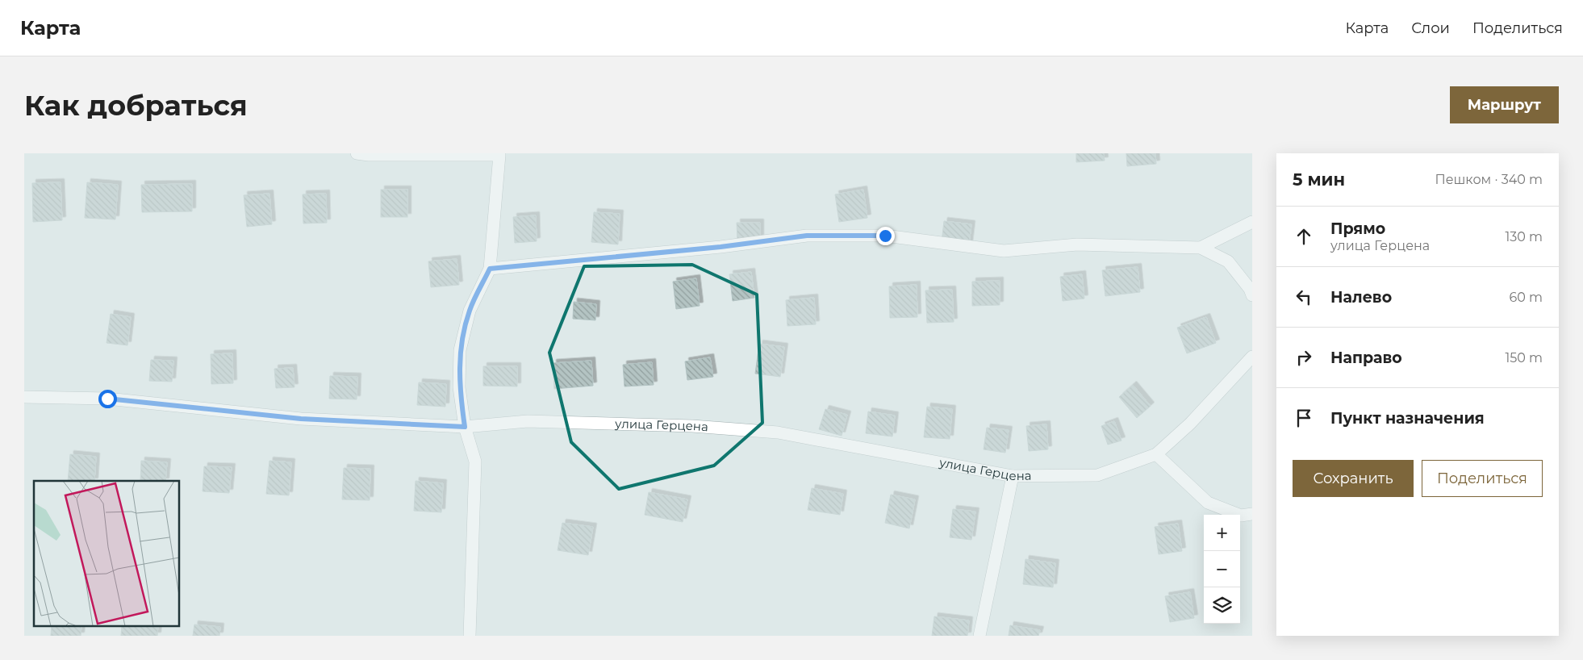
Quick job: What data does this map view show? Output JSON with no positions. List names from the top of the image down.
{
  "streets": {
    "street": ["улица Герцена"]
  },
  "page": {
    "header": "Карта",
    "nav": ["Карта", "Слои", "Поделиться"],
    "buttons": [
      "Маршрут",
      ["Сохранить", "Поделиться"]
    ],
    "title": "Как добраться",
    "heading": ["5 мин", "Пешком · 340 m"],
    "list": [
      ["Прямо", "улица Герцена", "130 m"],
      ["Налево", "60 m"],
      ["Направо", "150 m"],
      "Пункт назначения"
    ],
    "map_buttons": ["+", "−"]
  }
}
